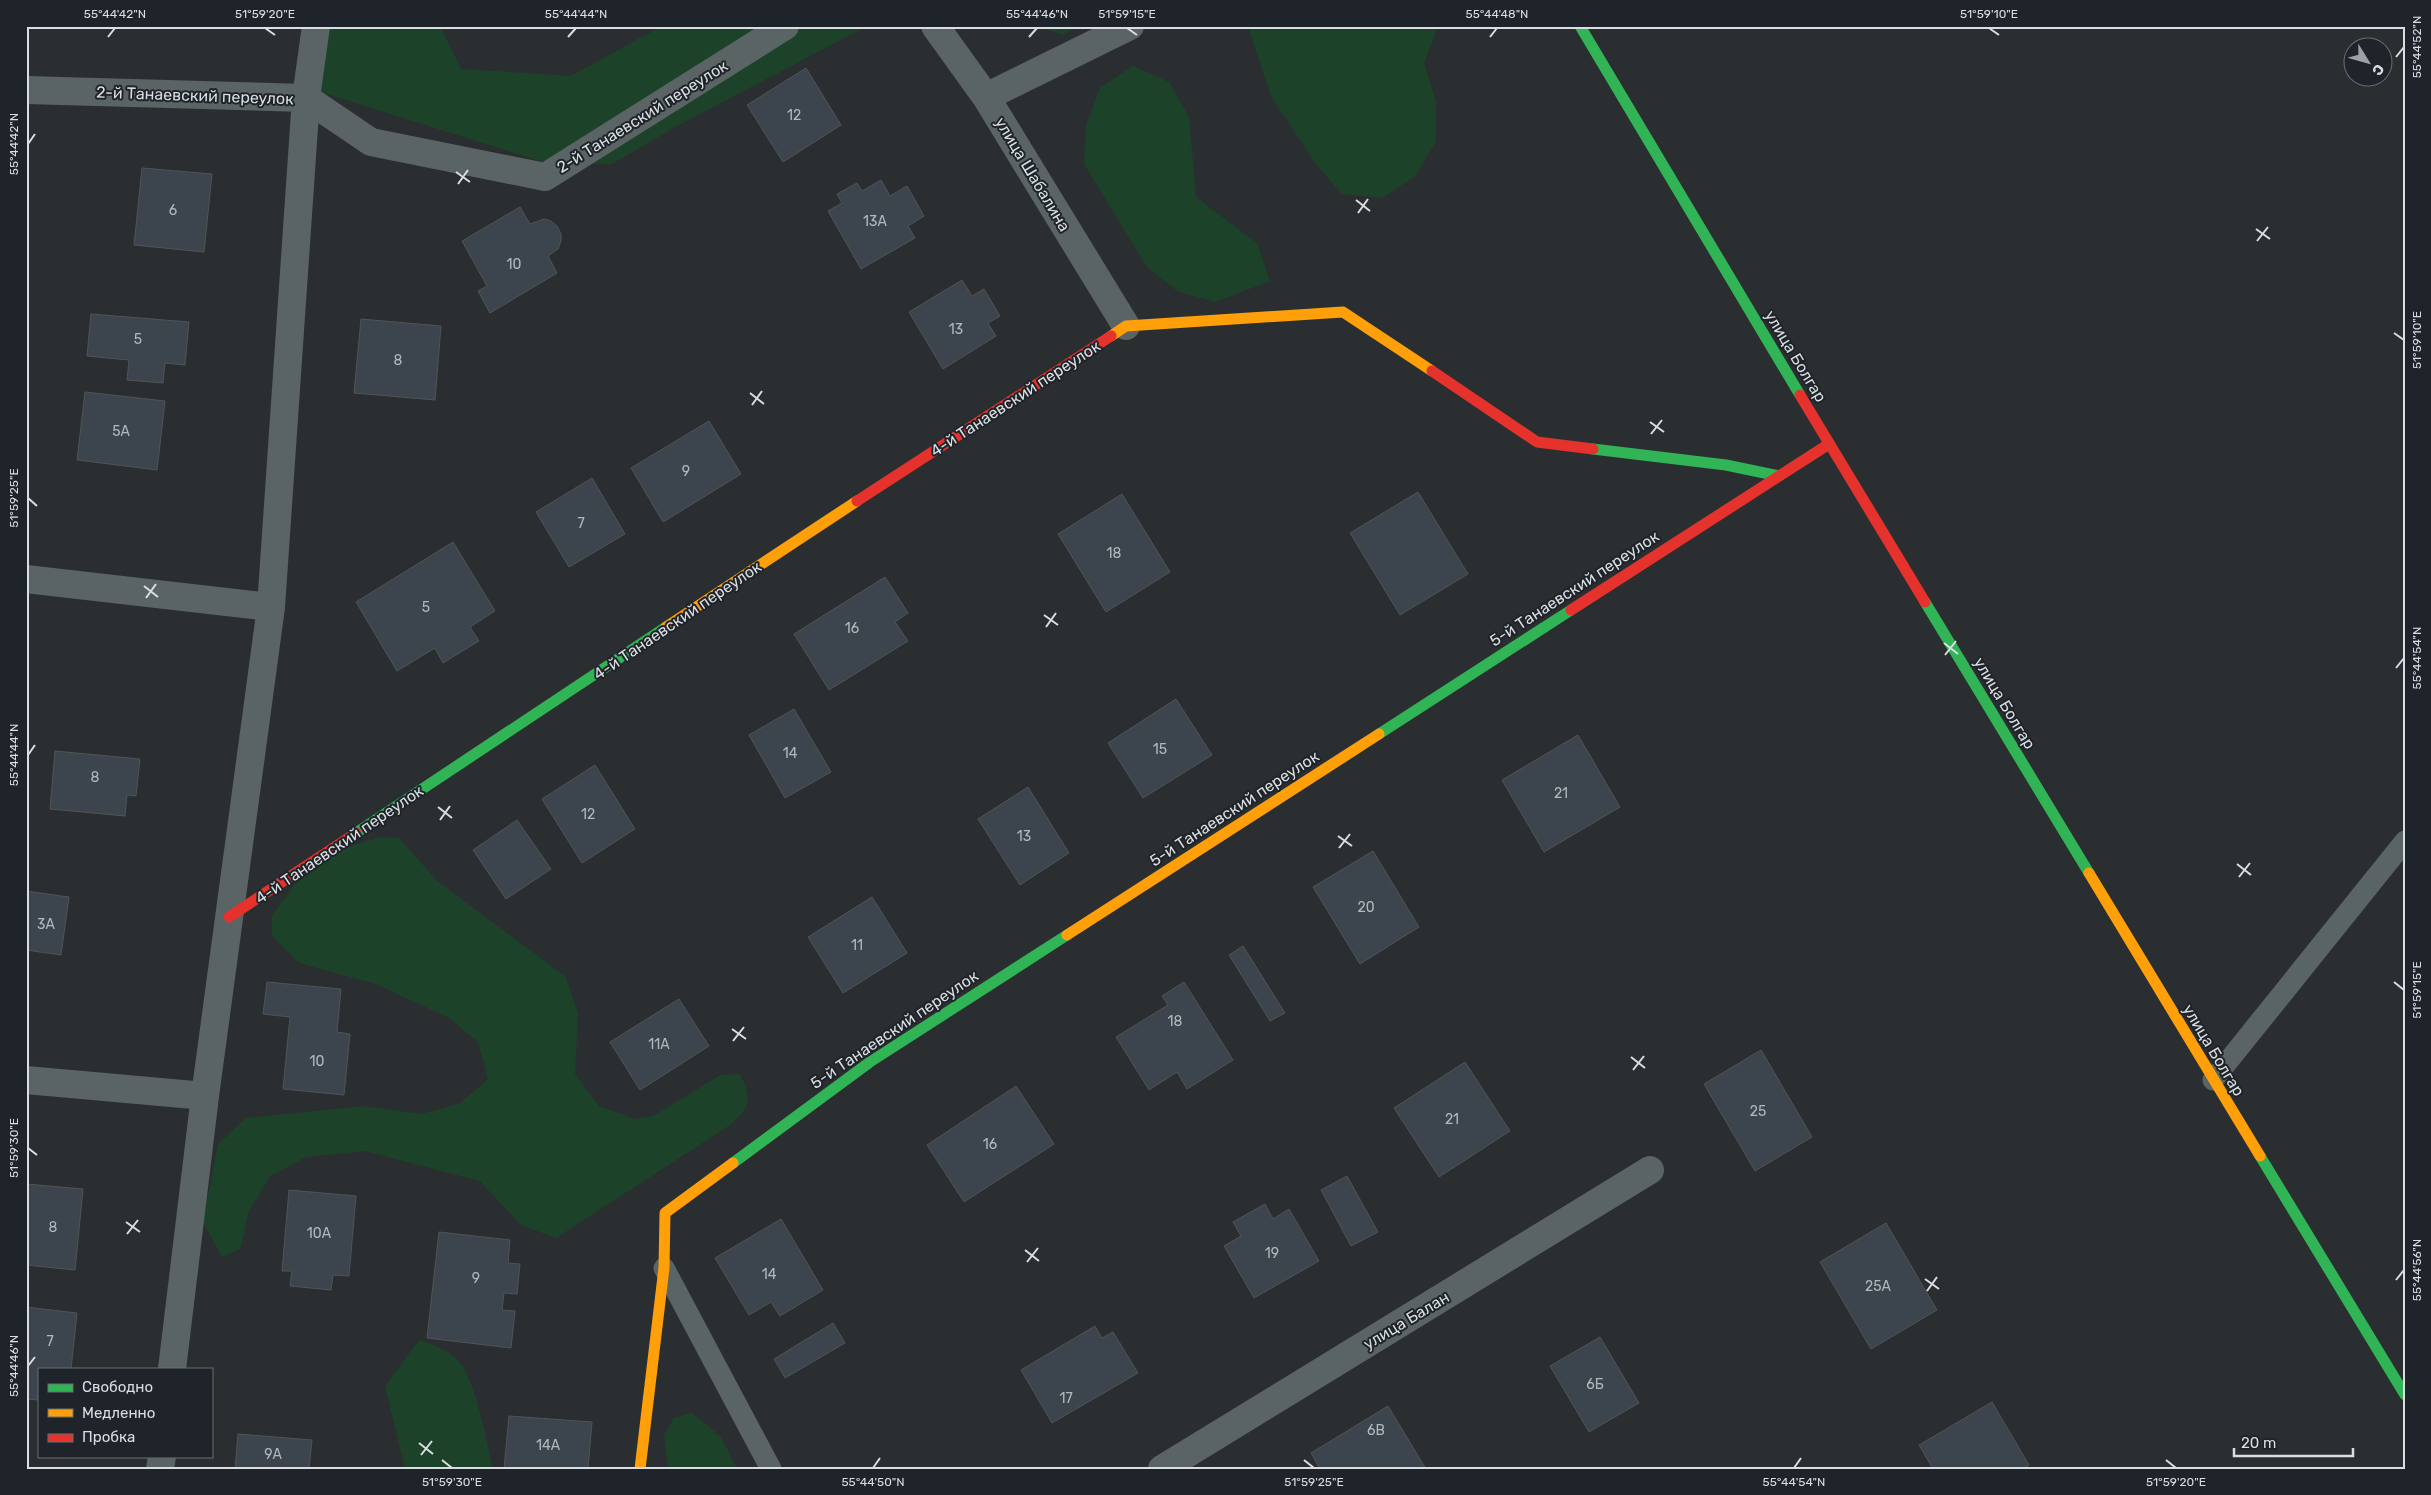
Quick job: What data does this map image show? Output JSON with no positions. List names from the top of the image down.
{
  "streets": {
    "street": [
      "2-й Танаевский переулок",
      "улица Шабалина",
      "улица Болгар",
      "4-й Танаевский переулок",
      "5-й Танаевский переулок",
      "улица Балан"
    ]
  },
  "crossings": [
    ["улица Шабалина", "4-й Танаевский переулок"],
    ["улица Болгар", "5-й Танаевский переулок"]
  ],
  "house_numbers": [
    "12",
    "6",
    "13А",
    "10",
    "13",
    "5",
    "8",
    "5А",
    "9",
    "7",
    "18",
    "5",
    "16",
    "15",
    "14",
    "8",
    "21",
    "12",
    "13",
    "20",
    "3А",
    "11",
    "18",
    "11А",
    "10",
    "25",
    "21",
    "16",
    "8",
    "10А",
    "19",
    "14",
    "9",
    "25А",
    "7",
    "6Б",
    "17",
    "6В",
    "14А",
    "9А"
  ],
  "legend": ["Свободно", "Медленно", "Пробка"],
  "scale_bar": "20 m",
  "north": "bottom right",
  "coordinates": [
    "55°44'42\"N",
    "51°59'20\"E",
    "55°44'44\"N",
    "55°44'46\"N",
    "51°59'15\"E",
    "55°44'48\"N",
    "51°59'10\"E",
    "55°44'52\"N",
    "51°59'25\"E",
    "55°44'54\"N",
    "51°59'30\"E",
    "55°44'56\"N",
    "55°44'50\"N"
  ]
}
